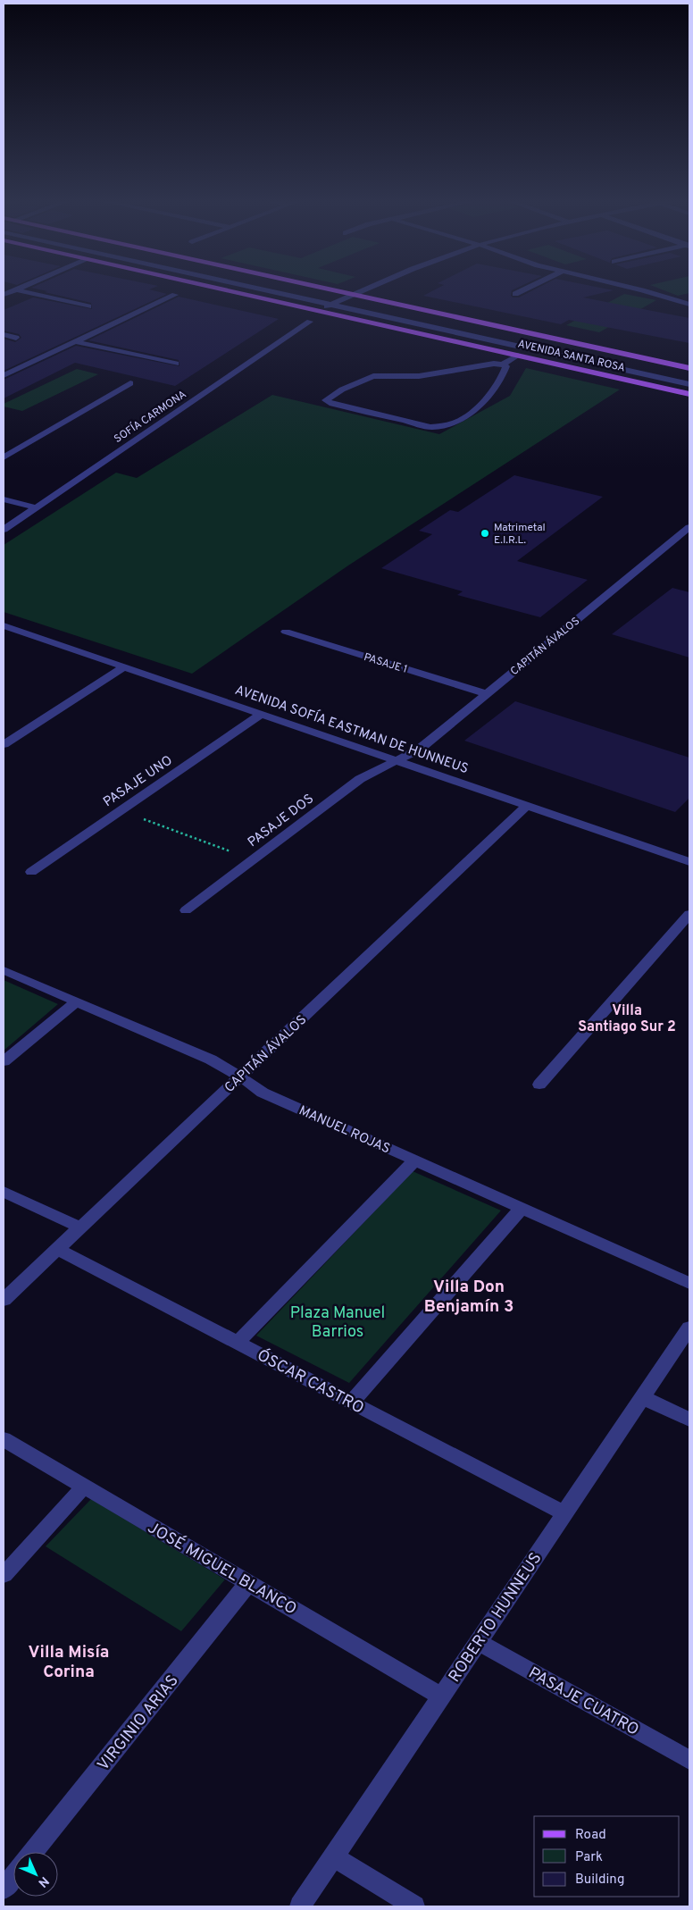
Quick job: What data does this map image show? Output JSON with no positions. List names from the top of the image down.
{
  "streets": {
    "main road": ["AVENIDA SANTA ROSA"],
    "street": [
      "SOFÍA CARMONA",
      "CAPITÁN ÁVALOS",
      "PASAJE 1",
      "AVENIDA SOFÍA EASTMAN DE HUNNEUS",
      "PASAJE UNO",
      "PASAJE DOS",
      "MANUEL ROJAS",
      "ÓSCAR CASTRO",
      "JOSÉ MIGUEL BLANCO",
      "ROBERTO HUNNEUS",
      "PASAJE CUATRO",
      "VIRGINIO ARIAS"
    ]
  },
  "crossings": [
    ["CAPITÁN ÁVALOS", "PASAJE 1"],
    ["CAPITÁN ÁVALOS", "AVENIDA SOFÍA EASTMAN DE HUNNEUS"],
    ["CAPITÁN ÁVALOS", "PASAJE DOS"],
    ["CAPITÁN ÁVALOS", "MANUEL ROJAS"],
    ["CAPITÁN ÁVALOS", "ÓSCAR CASTRO"],
    ["AVENIDA SOFÍA EASTMAN DE HUNNEUS", "PASAJE UNO"],
    ["AVENIDA SOFÍA EASTMAN DE HUNNEUS", "PASAJE DOS"],
    ["ÓSCAR CASTRO", "ROBERTO HUNNEUS"],
    ["JOSÉ MIGUEL BLANCO", "ROBERTO HUNNEUS"],
    ["JOSÉ MIGUEL BLANCO", "VIRGINIO ARIAS"],
    ["ROBERTO HUNNEUS", "PASAJE CUATRO"]
  ],
  "districts": ["Villa Santiago Sur 2", "Villa Don Benjamín 3", "Villa Misía Corina"],
  "parks": ["Plaza Manuel Barrios"],
  "places": ["Matrimetal E.I.R.L."],
  "legend": ["Road", "Park", "Building"],
  "north": "bottom right"
}
